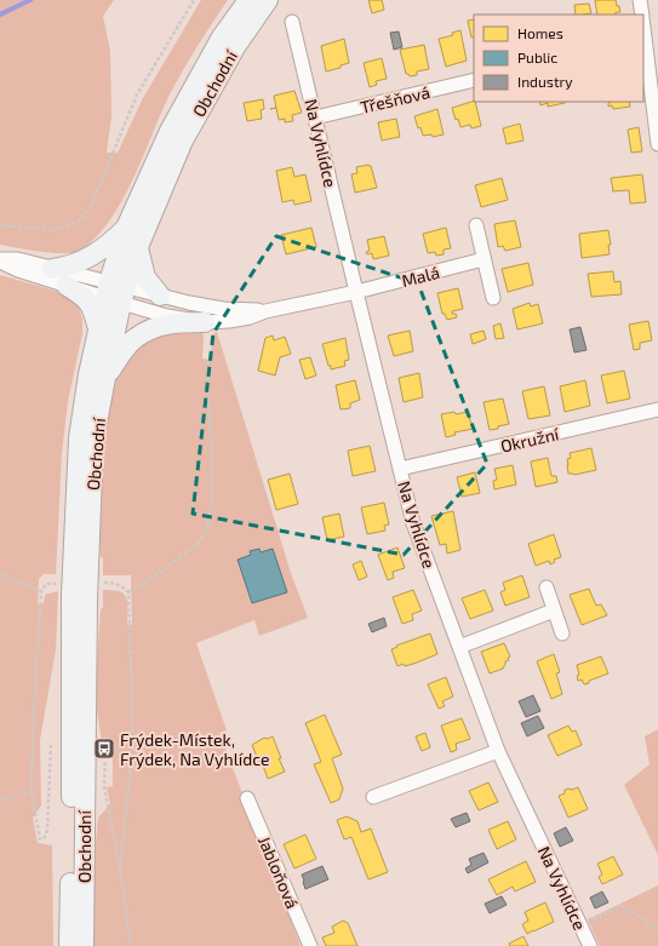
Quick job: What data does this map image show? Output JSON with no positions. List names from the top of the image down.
{
  "streets": {
    "main road": ["Obchodní"],
    "street": [
      "Třešňová",
      "Na Vyhlídce",
      "Malá",
      "Okružní",
      "Jabloňová"
    ]
  },
  "crossings": [
    ["Třešňová", "Na Vyhlídce"],
    ["Na Vyhlídce", "Malá"],
    ["Na Vyhlídce", "Okružní"]
  ],
  "places": {
    "bus stop": ["Frýdek-Místek, Frýdek, Na Vyhlídce"]
  },
  "legend": ["Homes", "Public", "Industry"]
}
